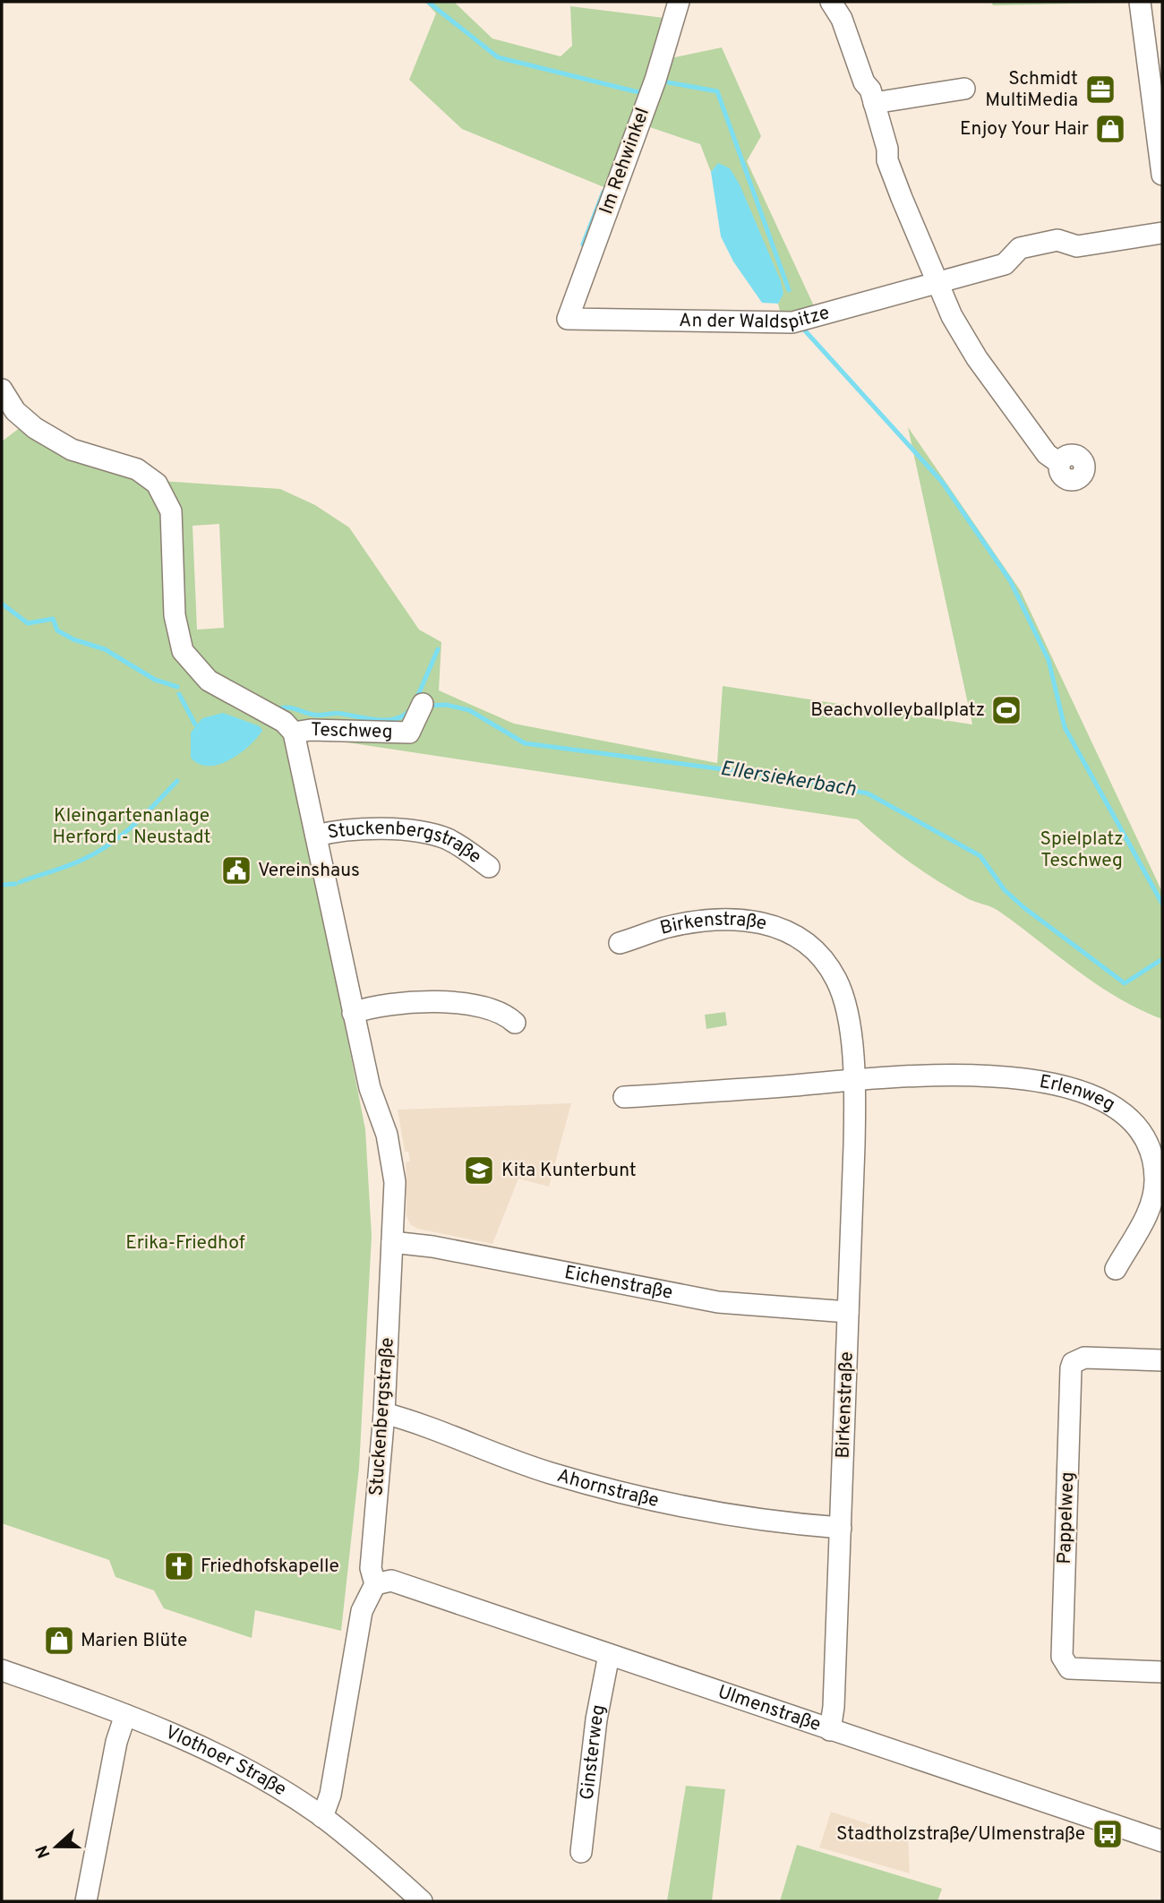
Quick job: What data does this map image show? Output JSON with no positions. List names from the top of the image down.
{
  "streets": {
    "street": [
      "Im Rehwinkel",
      "An der Waldspitze",
      "Teschweg",
      "Stuckenbergstraße",
      "Birkenstraße",
      "Erlenweg",
      "Eichenstraße",
      "Ahornstraße",
      "Pappelweg",
      "Ulmenstraße",
      "Ginsterweg",
      "Vlothoer Straße"
    ]
  },
  "crossings": [
    ["Im Rehwinkel", "An der Waldspitze"],
    ["Teschweg", "Stuckenbergstraße"],
    ["Stuckenbergstraße", "Eichenstraße"],
    ["Stuckenbergstraße", "Ahornstraße"],
    ["Stuckenbergstraße", "Ulmenstraße"],
    ["Birkenstraße", "Erlenweg"],
    ["Birkenstraße", "Eichenstraße"],
    ["Birkenstraße", "Ahornstraße"],
    ["Birkenstraße", "Ulmenstraße"],
    ["Ulmenstraße", "Ginsterweg"]
  ],
  "water": ["Ellersiekerbach"],
  "parks": ["Kleingartenanlage Herford - Neustadt", "Spielplatz Teschweg", "Erika-Friedhof"],
  "places": {
    "office": ["Schmidt MultiMedia"],
    "shop": ["Enjoy Your Hair", "Marien Blüte"],
    "sports": ["Beachvolleyballplatz"],
    "public building": ["Vereinshaus"],
    "school or university": ["Kita Kunterbunt"],
    "church": ["Friedhofskapelle"],
    "bus stop": ["Stadtholzstraße/Ulmenstraße"]
  },
  "north": "left"
}
